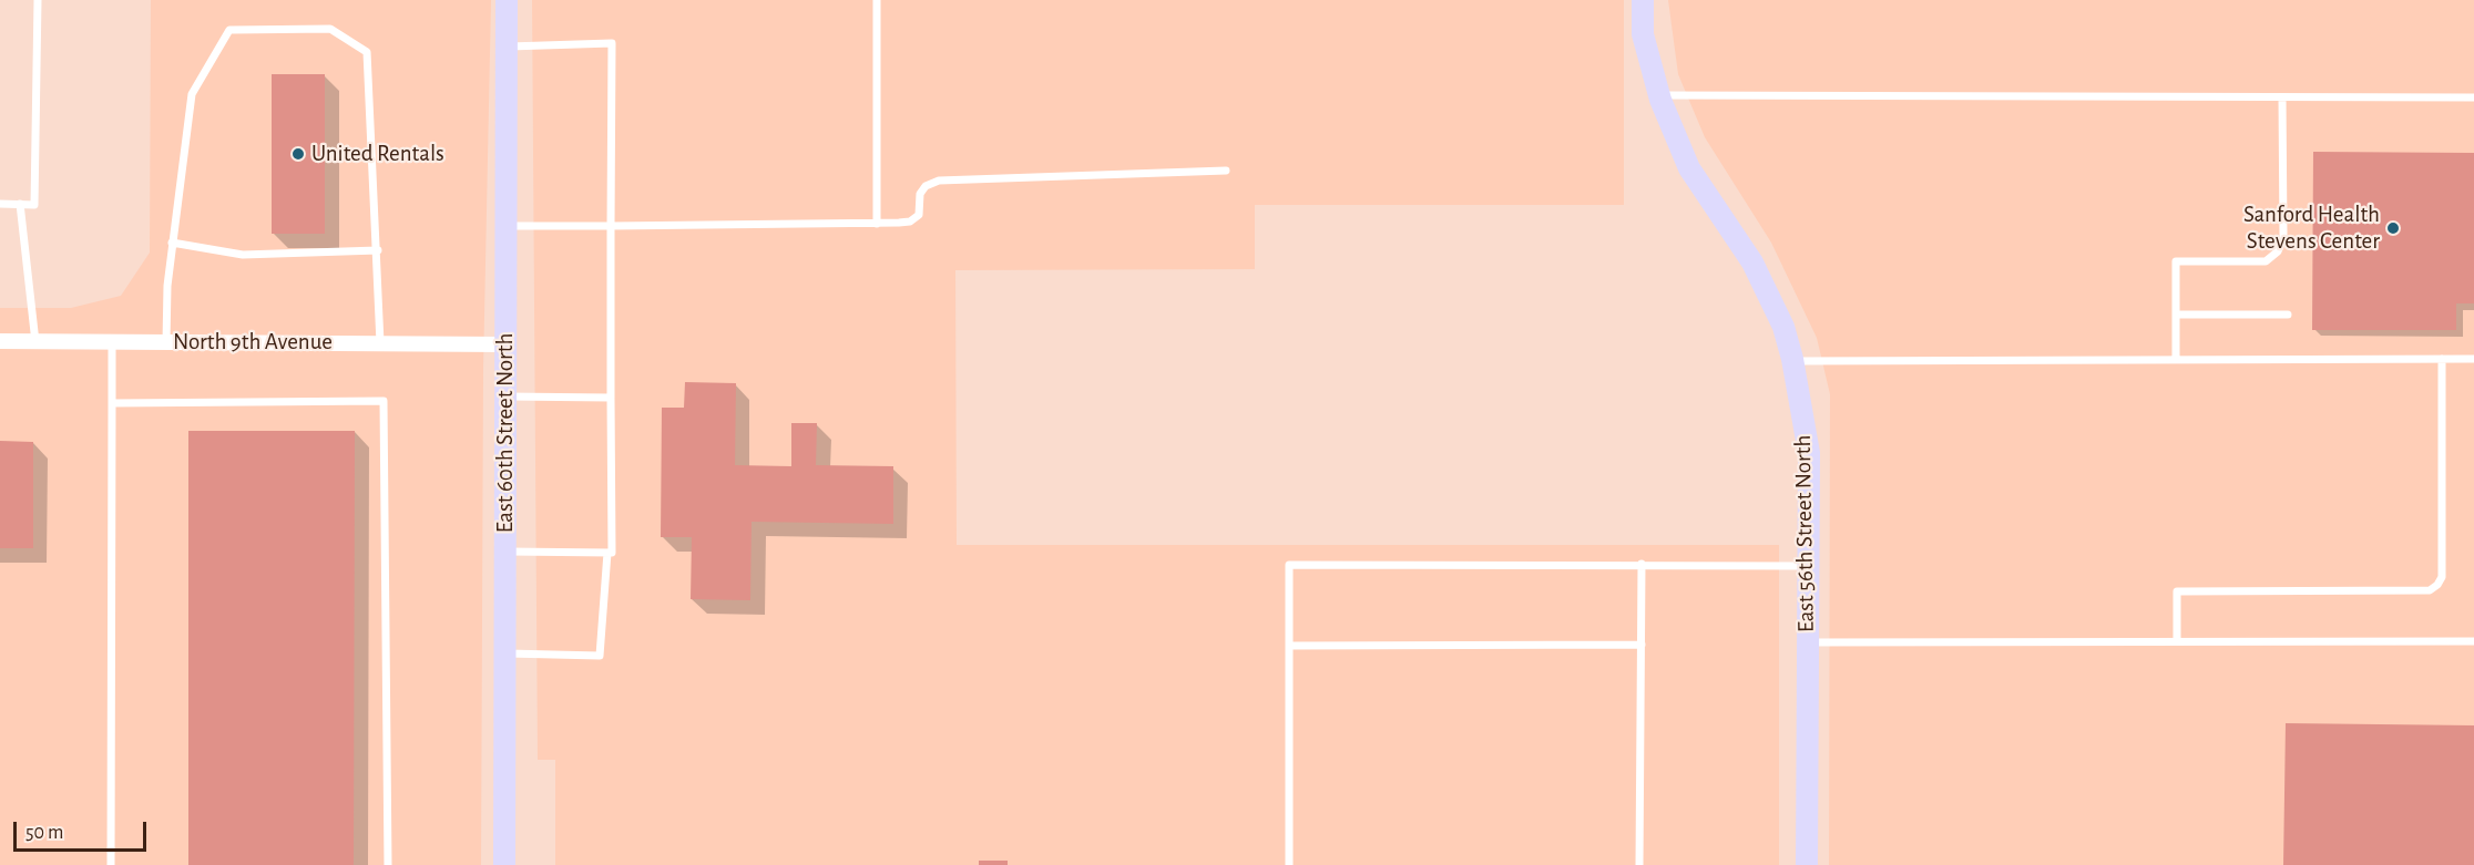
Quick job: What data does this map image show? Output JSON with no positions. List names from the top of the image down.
{
  "streets": {
    "street": ["North 9th Avenue", "East 60th Street North", "East 56th Street North"]
  },
  "crossings": [
    ["North 9th Avenue", "East 60th Street North"]
  ],
  "places": ["United Rentals", "Sanford Health Stevens Center"],
  "scale_bar": "50 m"
}
